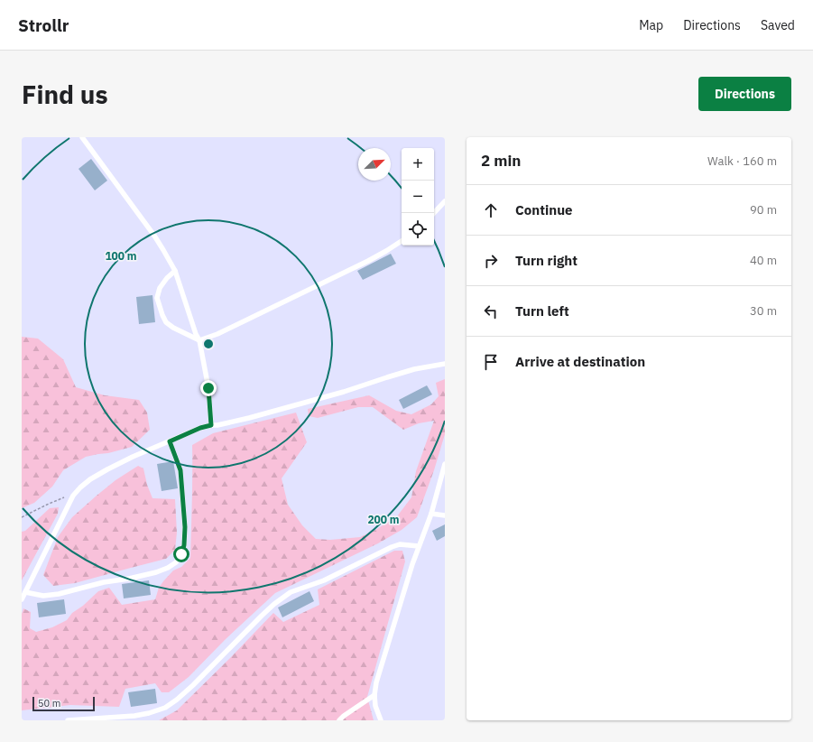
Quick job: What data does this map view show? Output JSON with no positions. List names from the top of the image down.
{
  "scale_bar": "50 m",
  "north": "top right",
  "page": {
    "header": "Strollr",
    "nav": ["Map", "Directions", "Saved"],
    "buttons": "Directions",
    "title": "Find us",
    "heading": ["2 min", "Walk · 160 m"],
    "map_buttons": ["+", "−"],
    "list": [
      ["Continue", "90 m"],
      ["Turn right", "40 m"],
      ["Turn left", "30 m"],
      "Arrive at destination"
    ],
    "scale": "50 m"
  },
  "rings": ["100 m", "200 m"]
}
